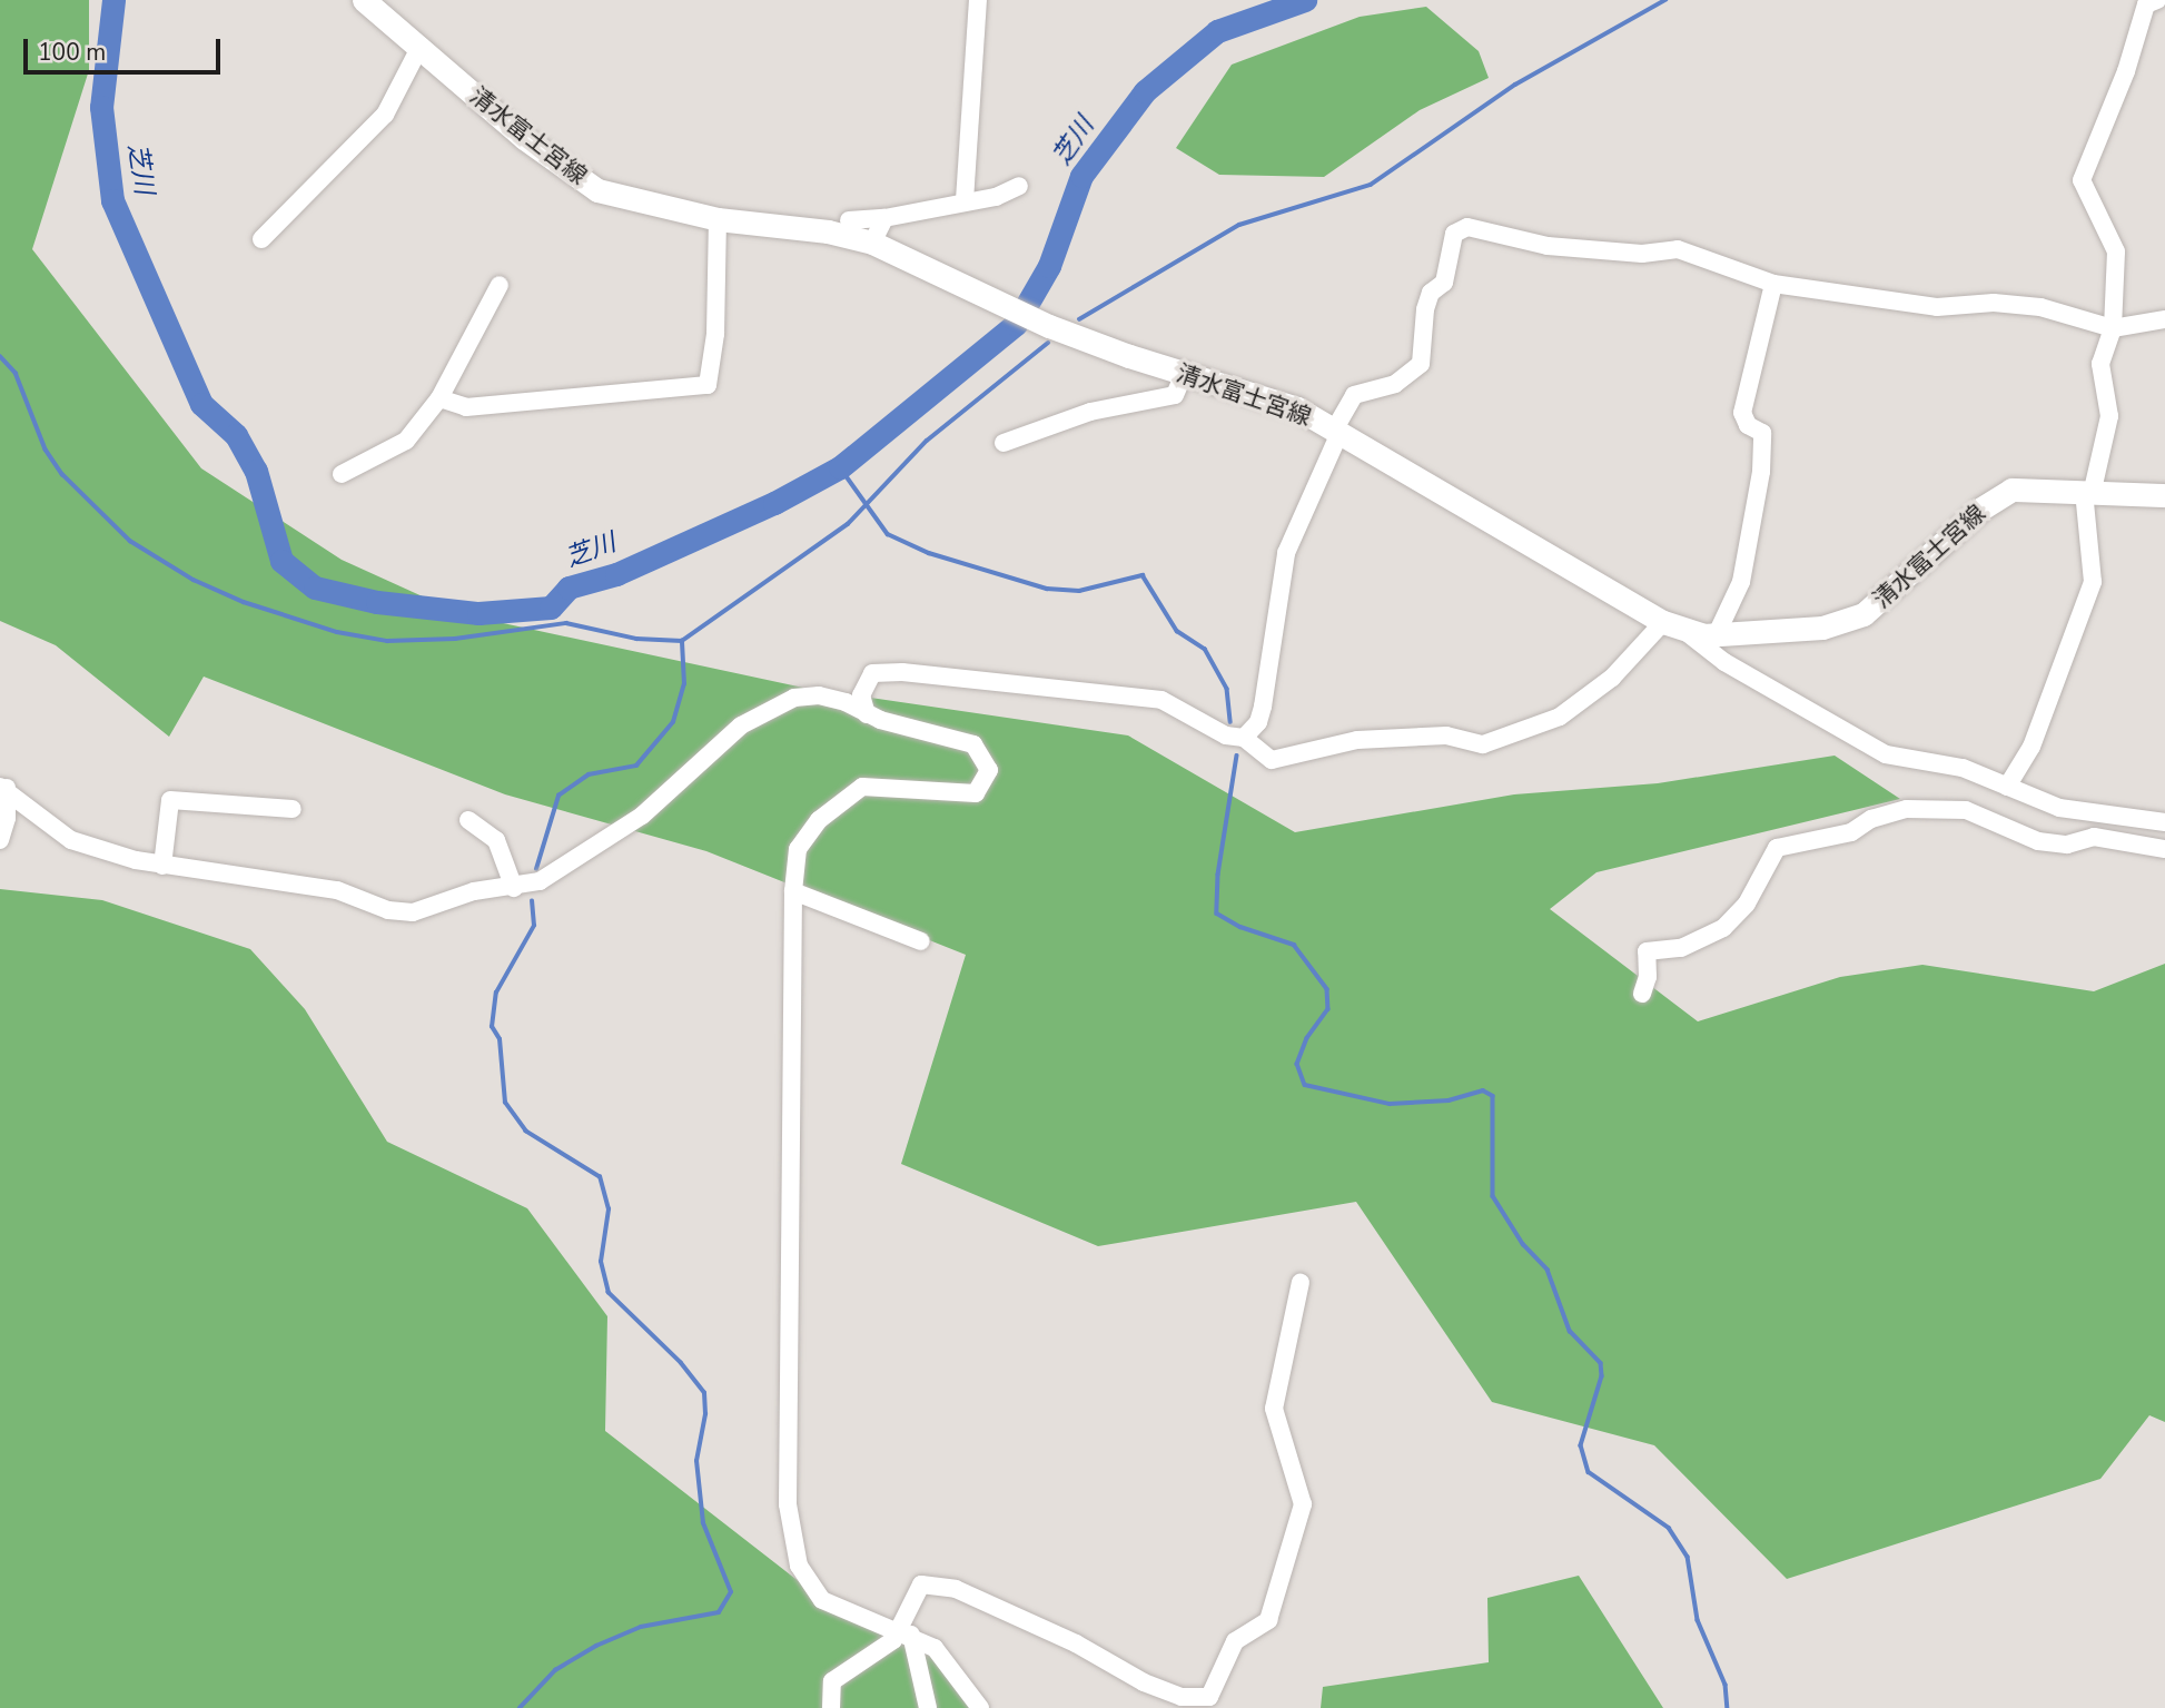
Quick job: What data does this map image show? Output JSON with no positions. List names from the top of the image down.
{
  "streets": {
    "main road": ["清水富士宮線"]
  },
  "water": ["芝川"],
  "scale_bar": "100 m"
}
